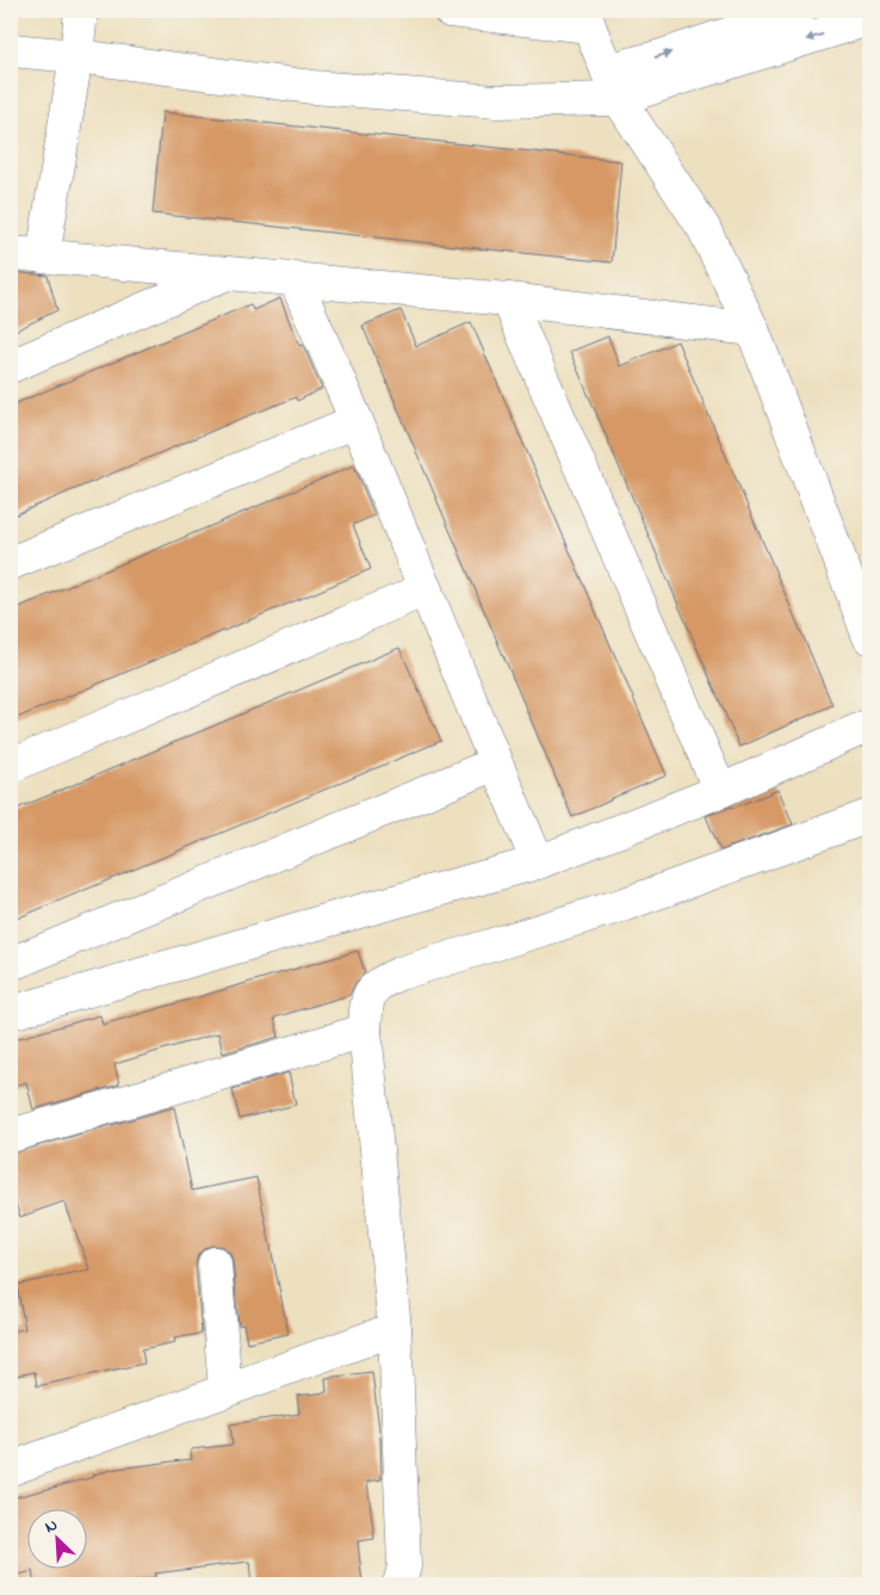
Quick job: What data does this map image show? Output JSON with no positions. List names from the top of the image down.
{
  "north": "top left"
}
